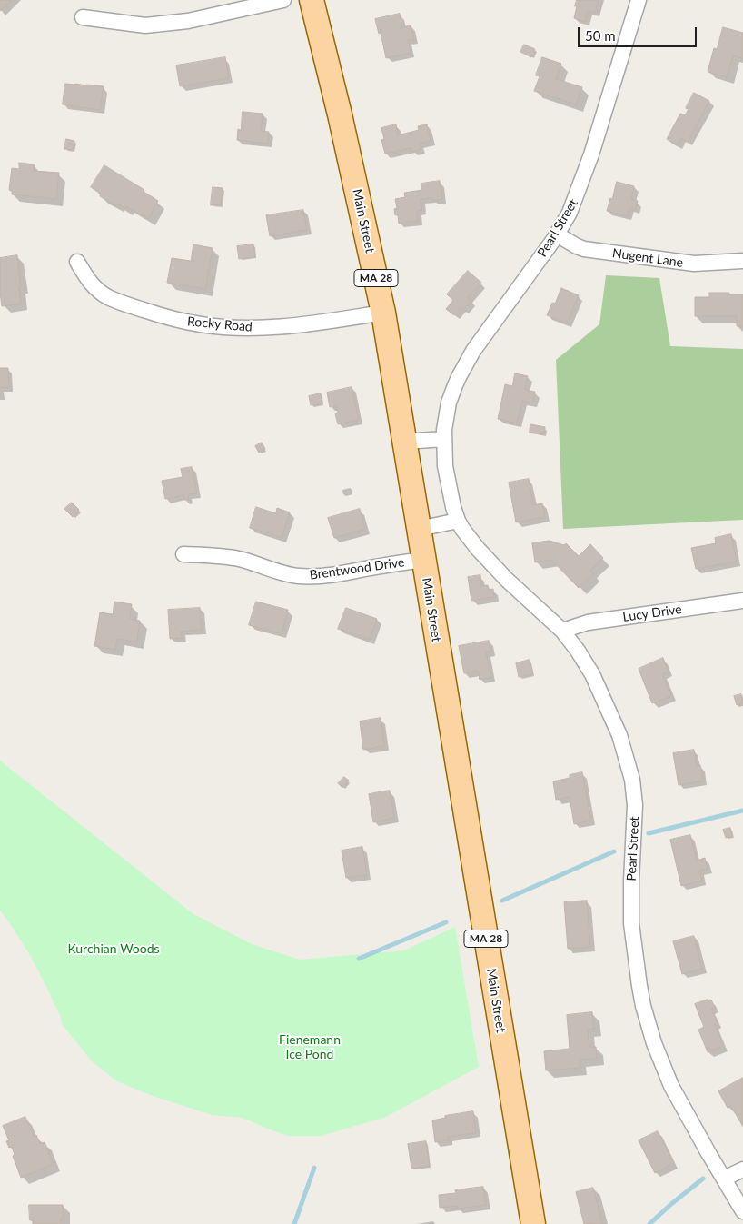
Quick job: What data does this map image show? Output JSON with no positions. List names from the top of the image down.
{
  "streets": {
    "main road": ["Main Street", "MA 28"],
    "street": [
      "Pearl Street",
      "Nugent Lane",
      "Rocky Road",
      "Brentwood Drive",
      "Lucy Drive"
    ]
  },
  "crossings": [
    ["Main Street", "Rocky Road"],
    ["Main Street", "Brentwood Drive"],
    ["Pearl Street", "Nugent Lane"],
    ["Pearl Street", "Lucy Drive"]
  ],
  "parks": ["Kurchian Woods", "Fienemann Ice Pond"],
  "scale_bar": "50 m"
}
